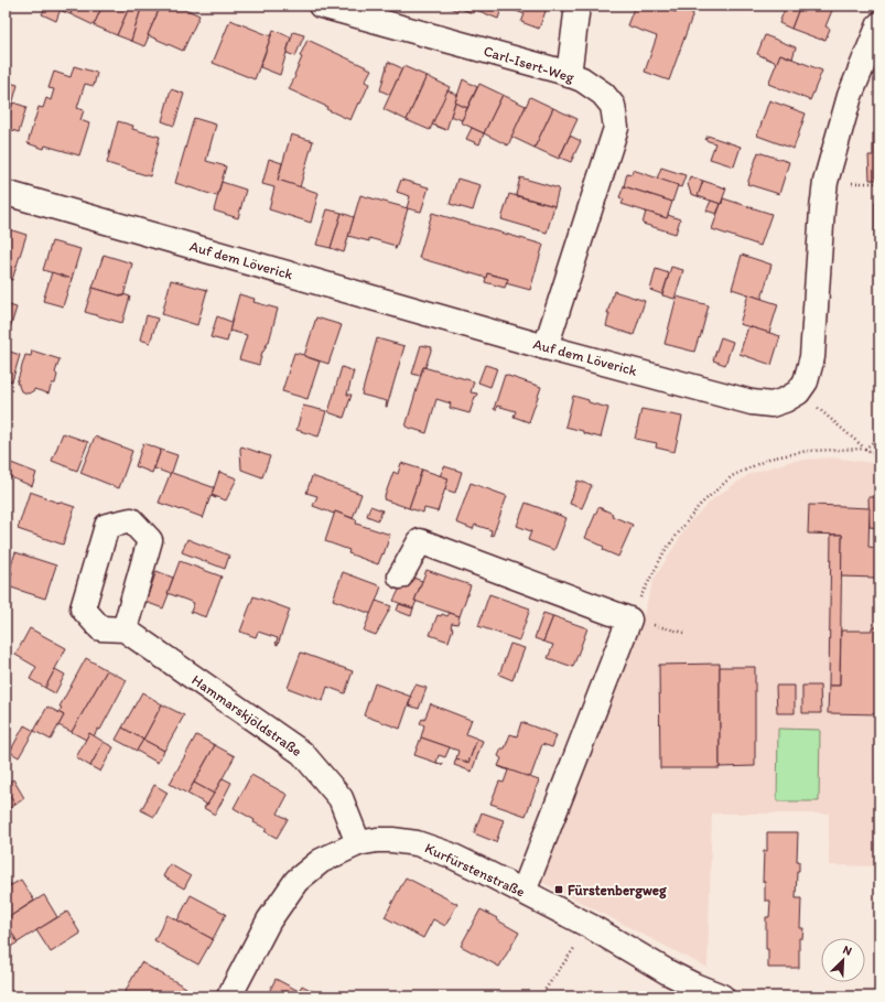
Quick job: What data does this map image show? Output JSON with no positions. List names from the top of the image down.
{
  "streets": {
    "street": [
      "Carl-Isert-Weg",
      "Auf dem Löverick",
      "Hammarskjöldstraße",
      "Kurfürstenstraße"
    ]
  },
  "crossings": [
    ["Carl-Isert-Weg", "Auf dem Löverick"],
    ["Hammarskjöldstraße", "Kurfürstenstraße"]
  ],
  "places": {
    "transit": ["Fürstenbergweg"]
  },
  "north": "top right"
}
